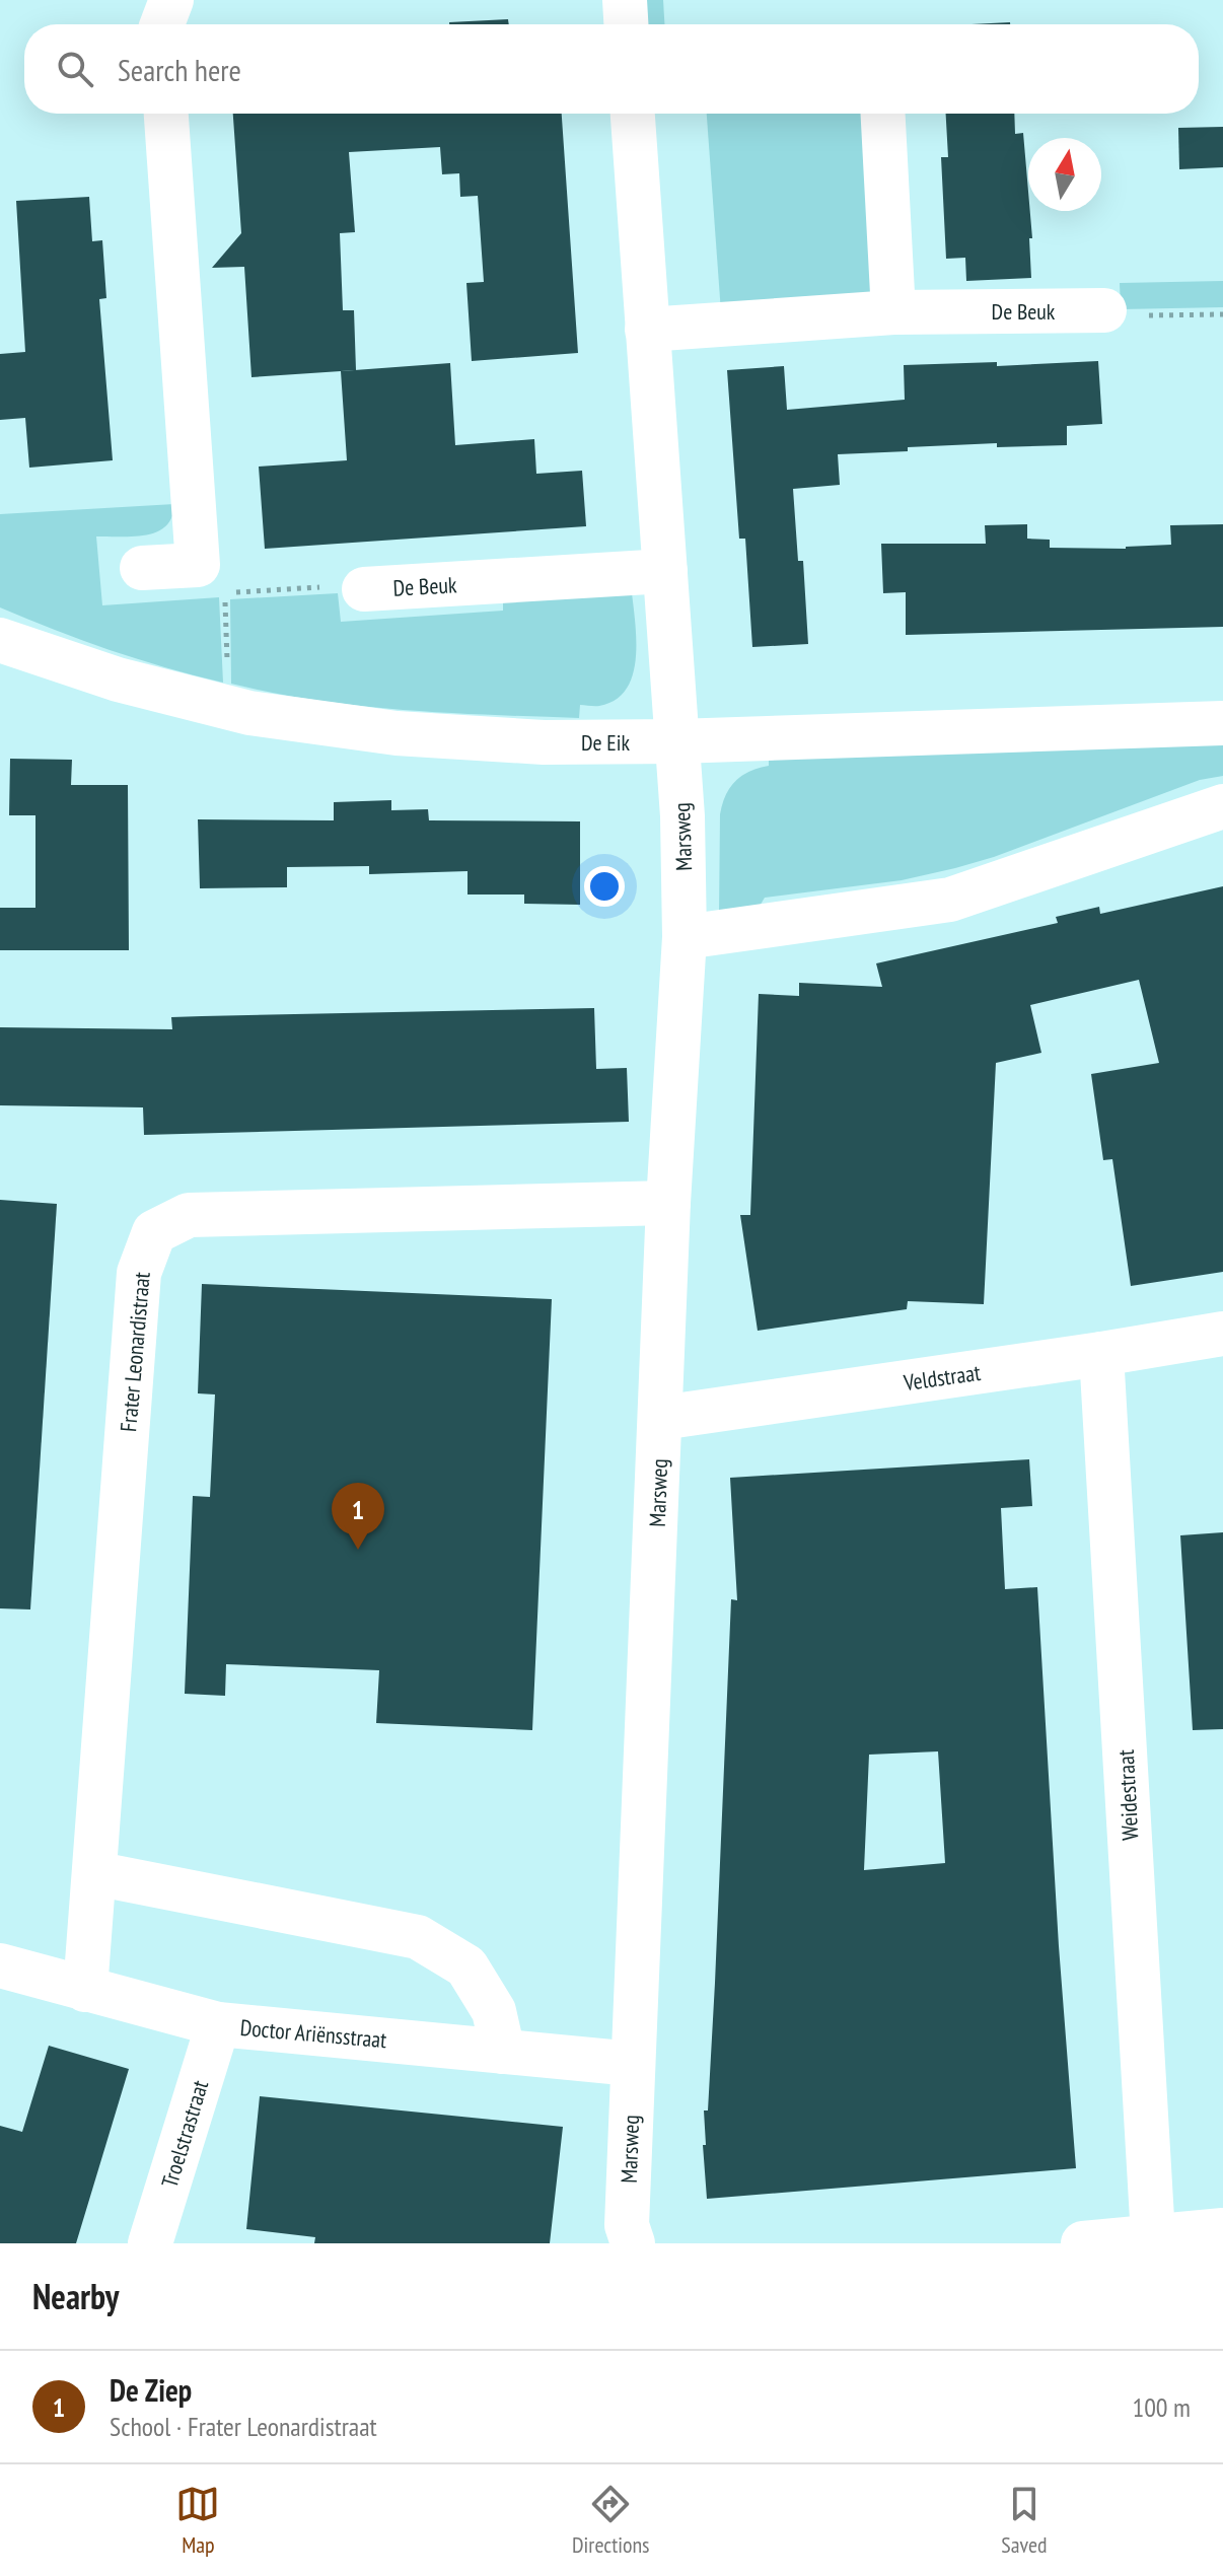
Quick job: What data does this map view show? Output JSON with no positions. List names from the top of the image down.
{
  "streets": {
    "street": [
      "De Beuk",
      "De Eik",
      "Marsweg",
      "Frater Leonardistraat",
      "Veldstraat",
      "Weidestraat",
      "Doctor Ariënsstraat",
      "Troelstrastraat"
    ]
  },
  "crossings": [
    ["De Beuk", "De Eik"],
    ["De Eik", "Marsweg"],
    ["Marsweg", "Frater Leonardistraat"],
    ["Marsweg", "Veldstraat"],
    ["Marsweg", "Doctor Ariënsstraat"],
    ["Frater Leonardistraat", "Doctor Ariënsstraat"],
    ["Veldstraat", "Weidestraat"],
    ["Doctor Ariënsstraat", "Troelstrastraat"]
  ],
  "north": "top",
  "page": {
    "search": "Search here",
    "pins": "1",
    "heading": "Nearby",
    "list": [
      {
        "mark": "1",
        "name": "De Ziep",
        "note": "School · Frater Leonardistraat",
        "value": "100 m"
      }
    ],
    "nav": ["Map", "Directions", "Saved"]
  }
}
